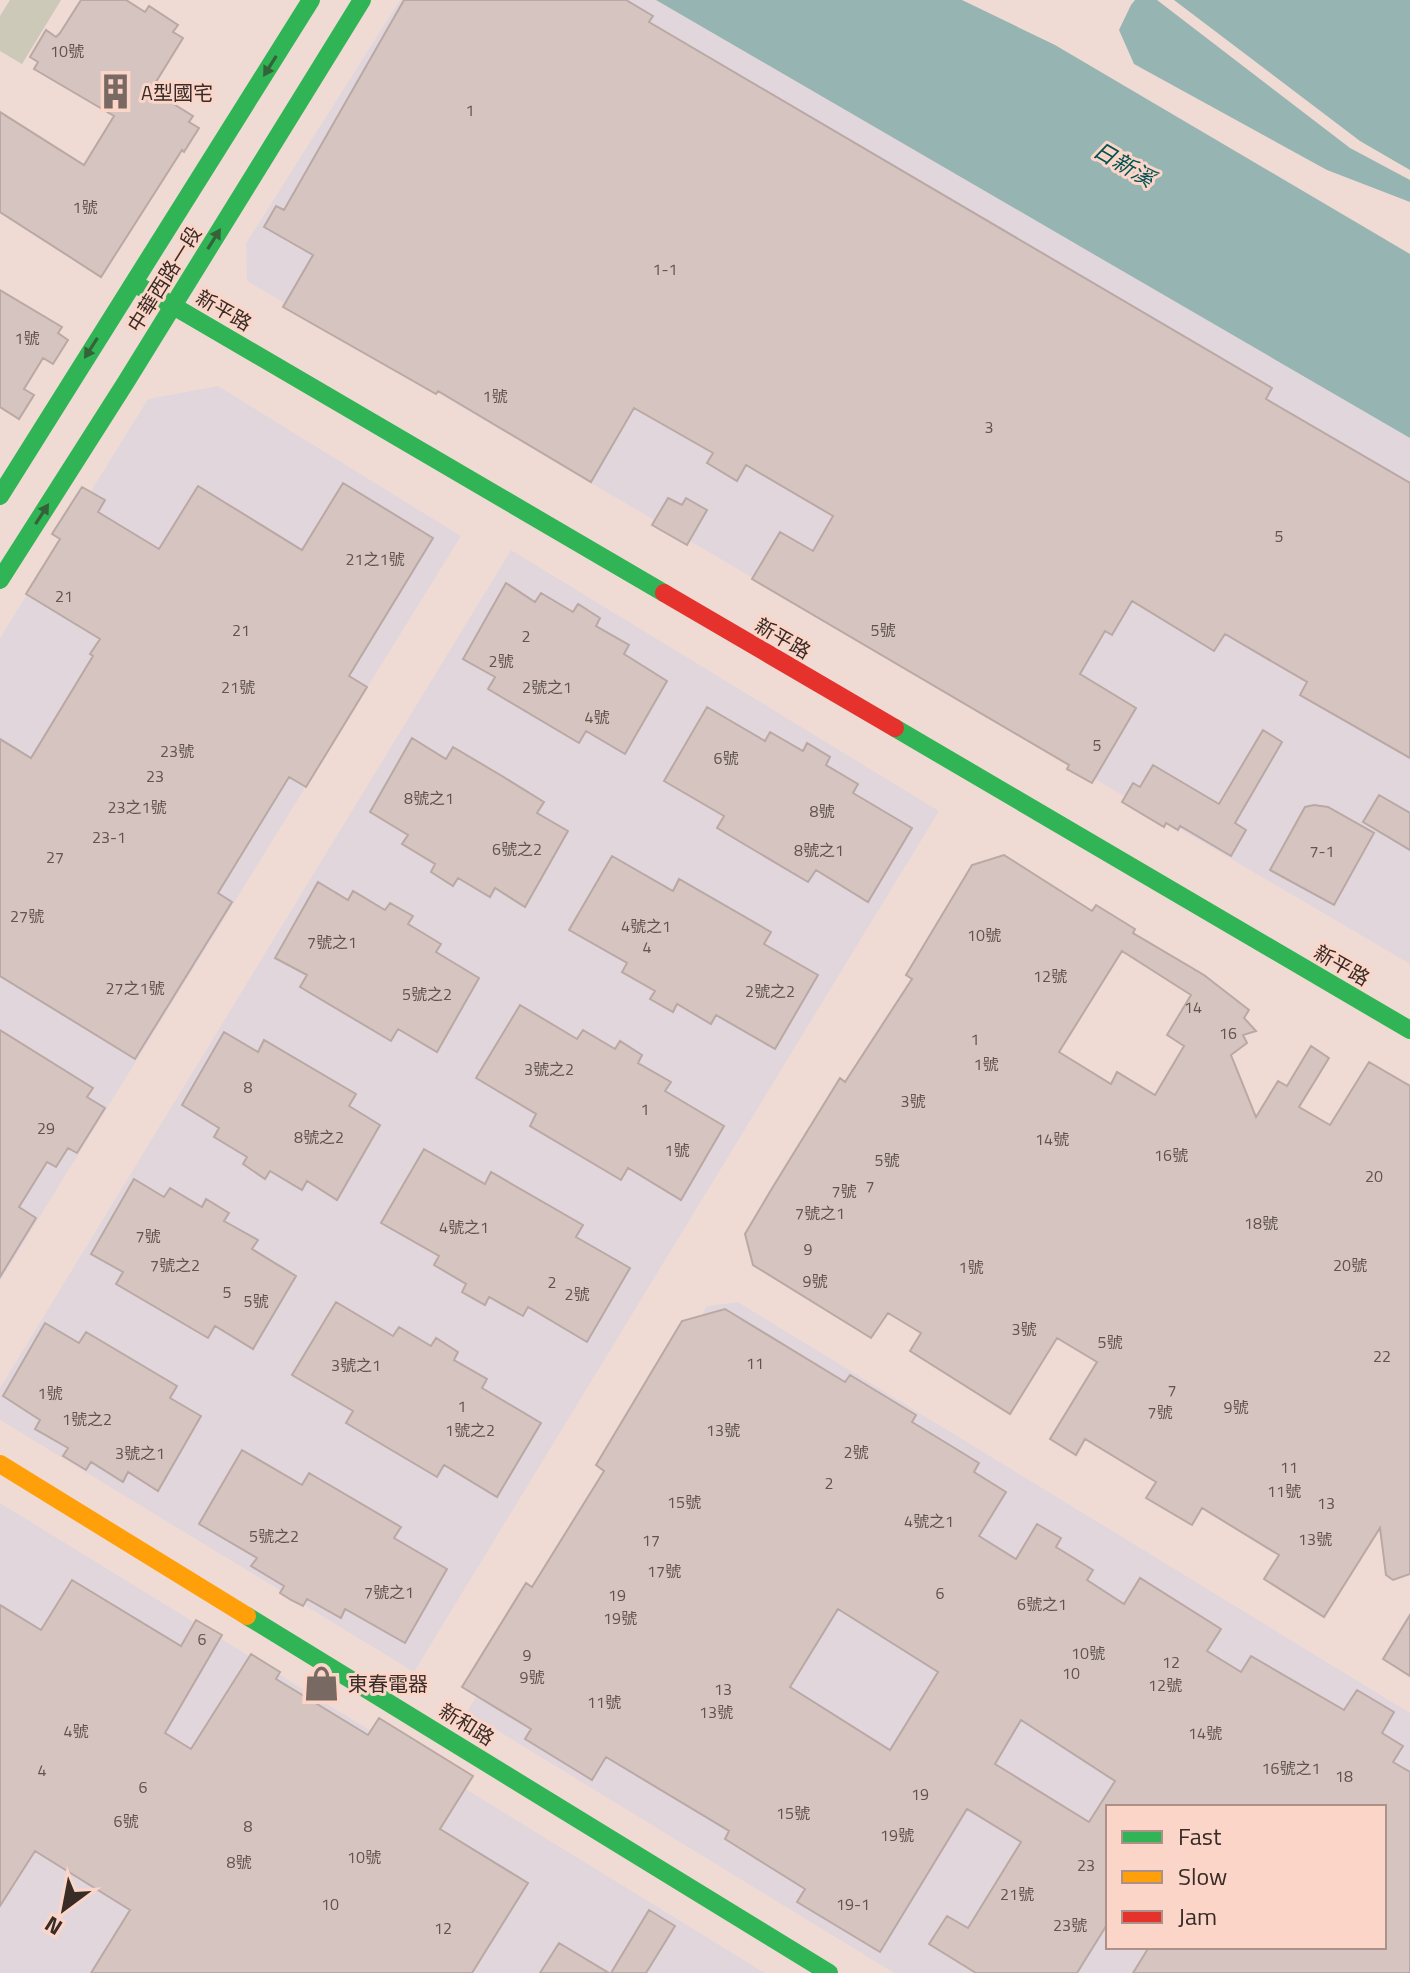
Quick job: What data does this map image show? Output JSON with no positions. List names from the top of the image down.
{
  "streets": {
    "street": ["中華西路一段", "新平路", "新和路"]
  },
  "crossings": [
    ["中華西路一段", "新平路"]
  ],
  "water": ["日新溪"],
  "places": {
    "building": ["A型國宅"],
    "shop": ["東春電器"]
  },
  "house_numbers": [
    "10號",
    "1",
    "1號",
    "1-1",
    "1號",
    "1號",
    "3",
    "5",
    "21之1號",
    "21",
    "21",
    "5號",
    "2",
    "2號",
    "21號",
    "2號之1",
    "4號",
    "5",
    "23號",
    "6號",
    "23",
    "8號之1",
    "23之1號",
    "8號",
    "23-1",
    "6號之2",
    "8號之1",
    "7-1",
    "27",
    "27號",
    "4號之1",
    "10號",
    "7號之1",
    "4",
    "12號",
    "27之1號",
    "2號之2",
    "5號之2",
    "14",
    "16",
    "1",
    "1號",
    "3號之2",
    "8",
    "3號",
    "1",
    "29",
    "8號之2",
    "14號",
    "1號",
    "16號",
    "5號",
    "20",
    "7",
    "7號",
    "7號之1",
    "18號",
    "4號之1",
    "7號",
    "9",
    "7號之2",
    "20號",
    "1號",
    "9號",
    "2",
    "5",
    "2號",
    "5號",
    "3號",
    "5號",
    "22",
    "11",
    "3號之1",
    "7",
    "1號",
    "1",
    "9號",
    "7號",
    "1號之2",
    "1號之2",
    "13號",
    "2號",
    "3號之1",
    "11",
    "2",
    "11號",
    "15號",
    "13",
    "4號之1",
    "5號之2",
    "13號",
    "17",
    "17號",
    "7號之1",
    "6",
    "19",
    "6號之1",
    "19號",
    "6",
    "10號",
    "9",
    "12",
    "10",
    "9號",
    "12號",
    "13",
    "11號",
    "13號",
    "4號",
    "14號",
    "16號之1",
    "4",
    "18",
    "6",
    "19",
    "15號",
    "6號",
    "8",
    "19號",
    "10號",
    "8號",
    "23",
    "21號",
    "10",
    "19-1",
    "23號",
    "12"
  ],
  "legend": ["Fast", "Slow", "Jam"],
  "north": "bottom left"
}
